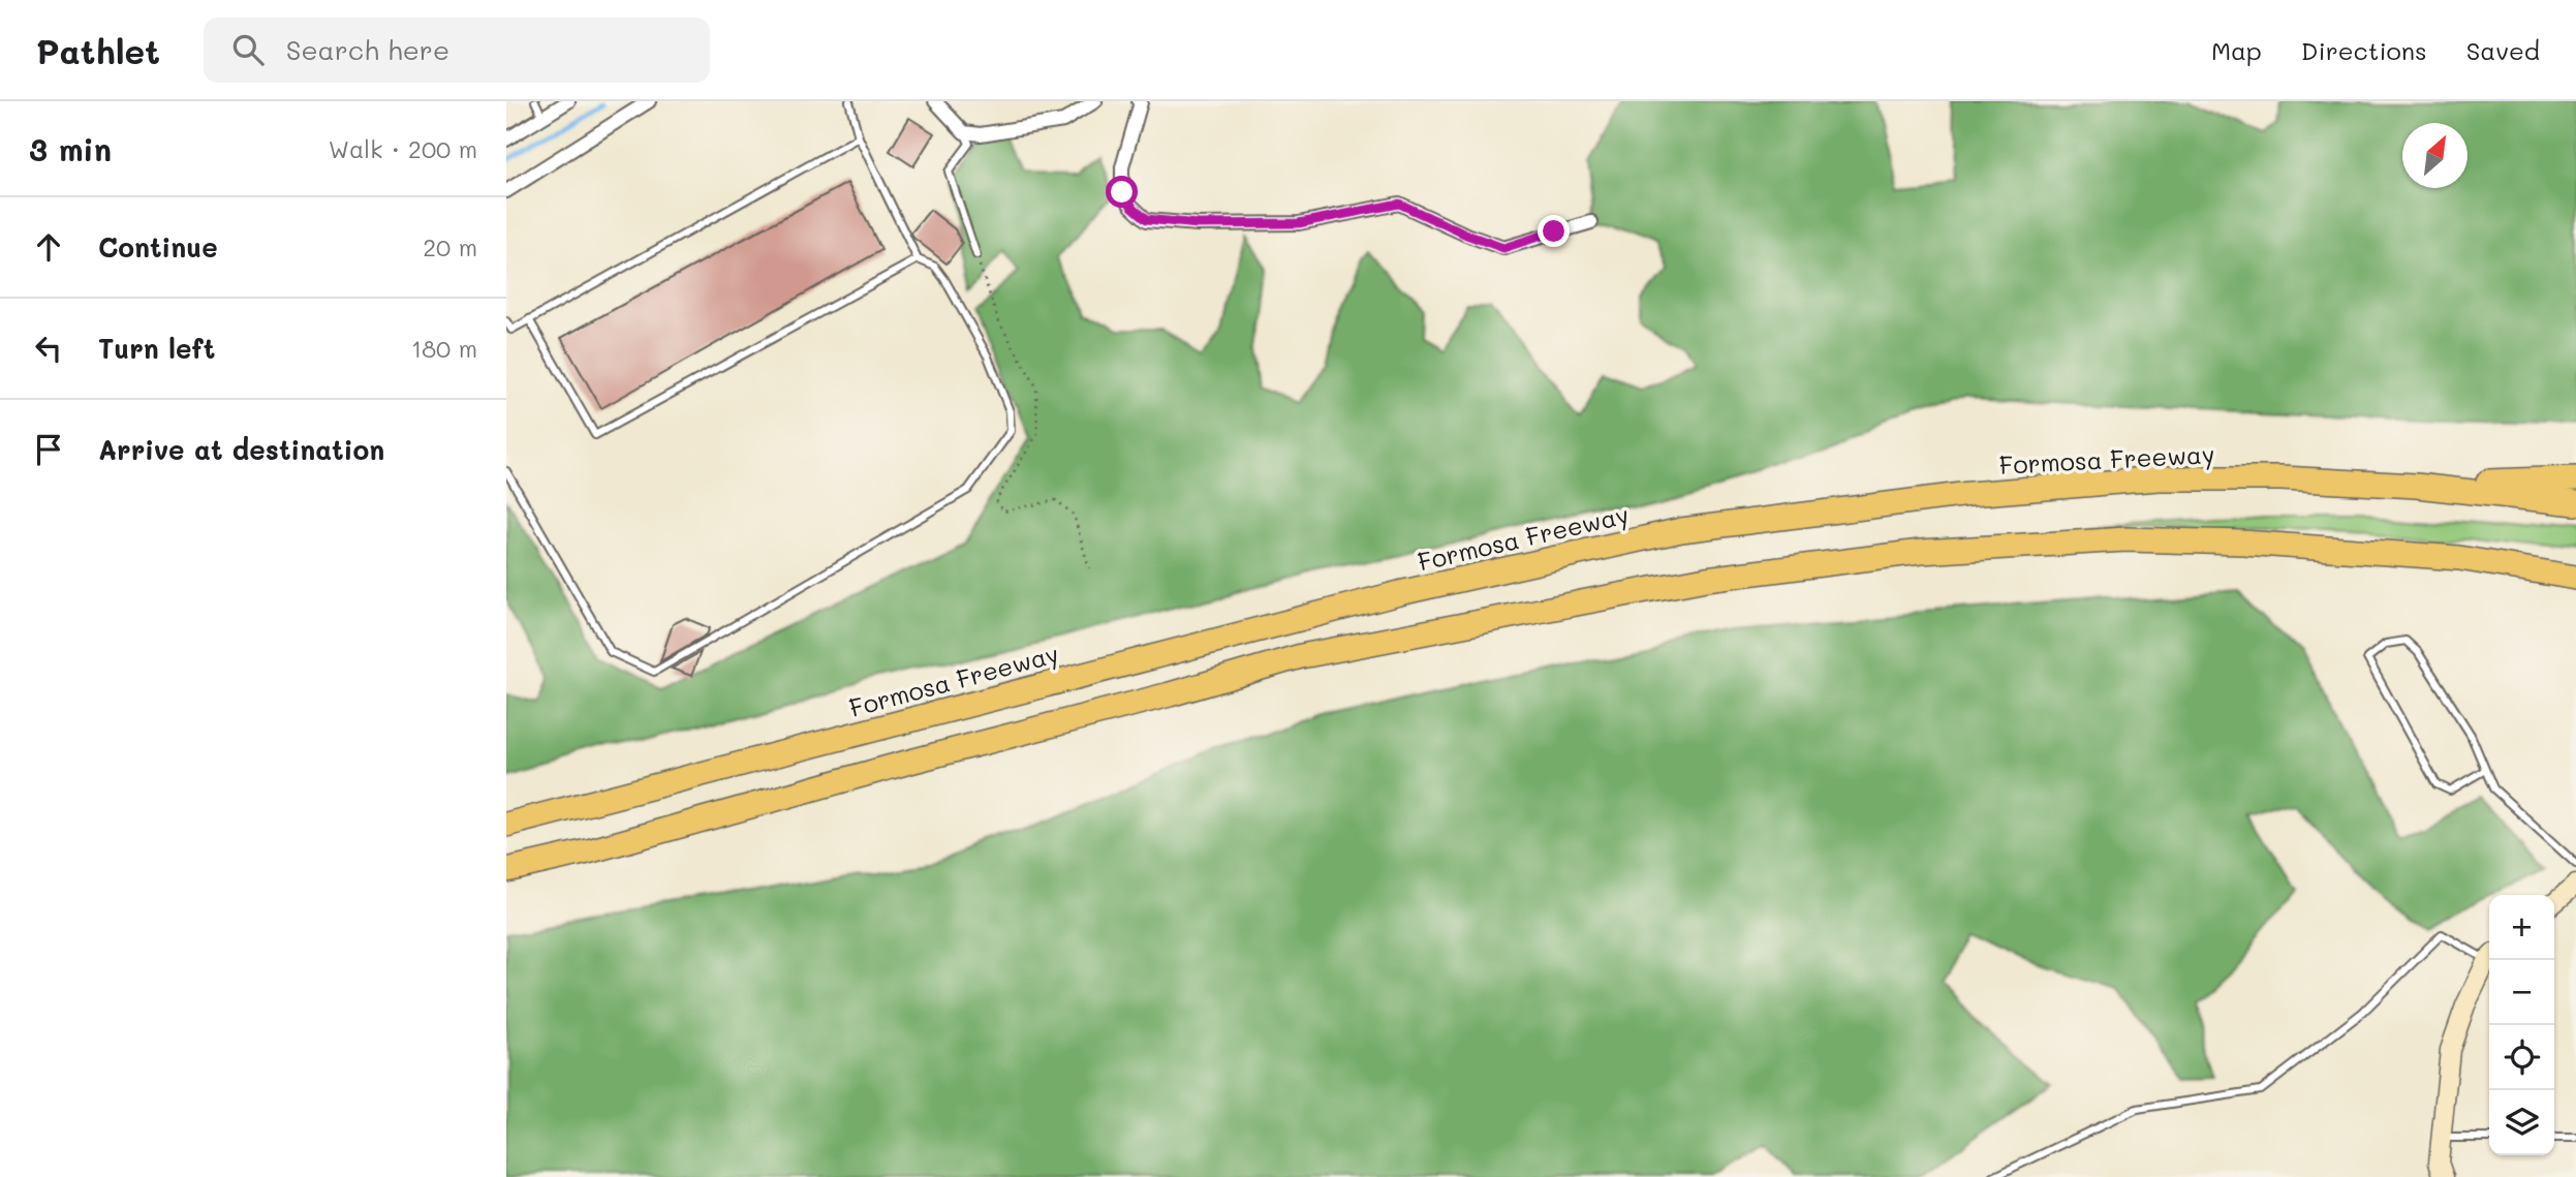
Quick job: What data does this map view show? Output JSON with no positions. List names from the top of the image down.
{
  "streets": {
    "highway": ["Formosa Freeway"]
  },
  "north": "top right",
  "page": {
    "header": "Pathlet",
    "search": "Search here",
    "nav": ["Map", "Directions", "Saved"],
    "heading": ["3 min", "Walk · 200 m"],
    "list": [
      ["Continue", "20 m"],
      ["Turn left", "180 m"],
      "Arrive at destination"
    ],
    "map_buttons": ["+", "−"]
  }
}
